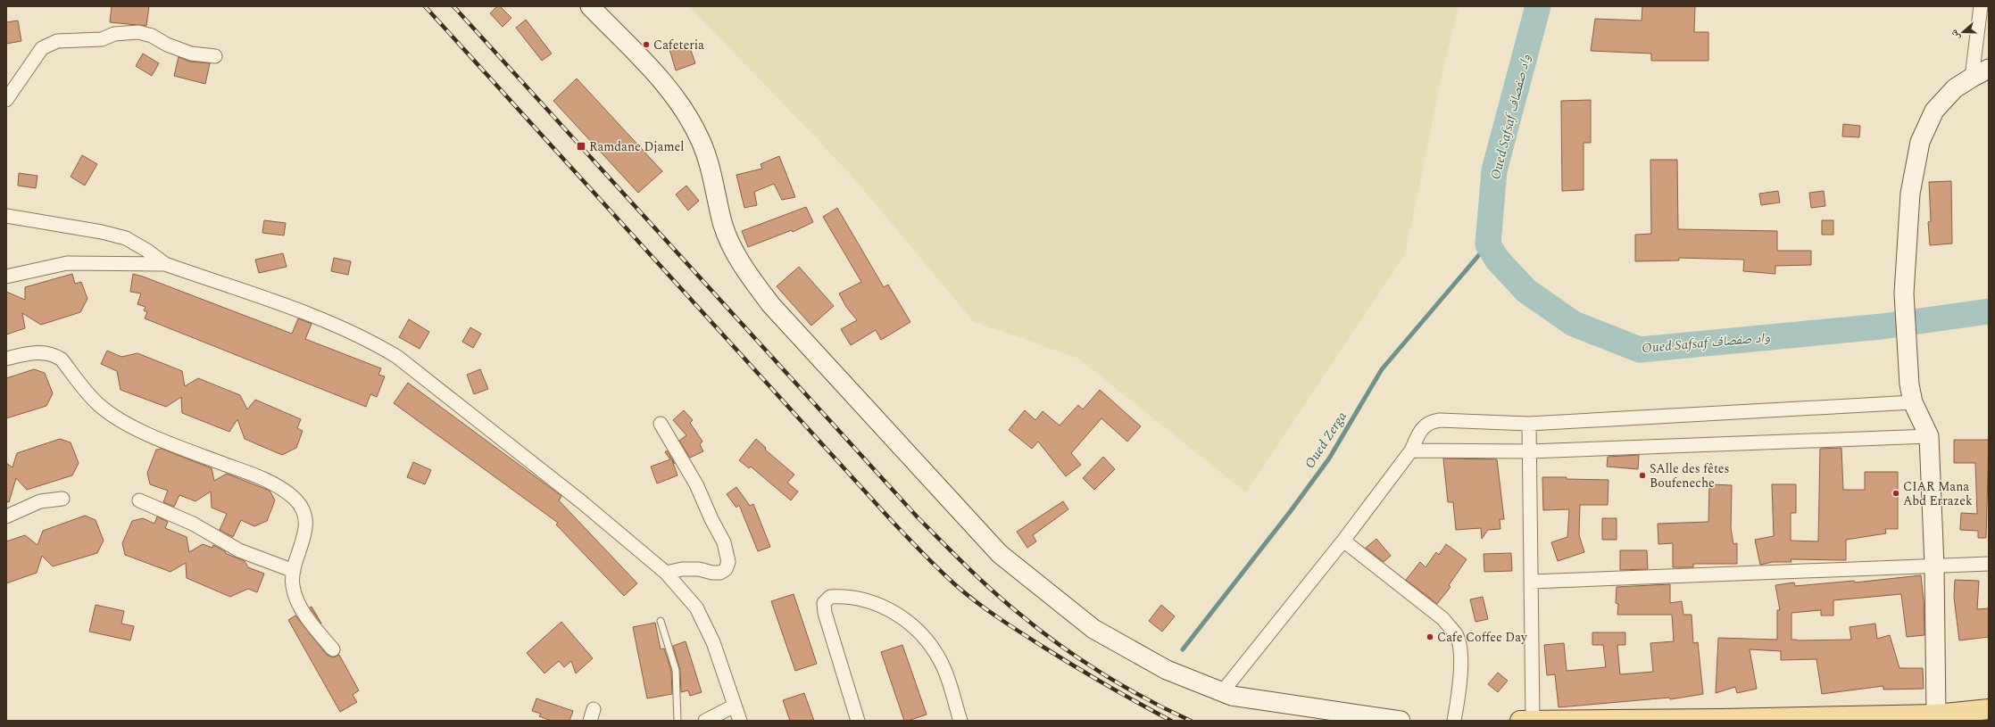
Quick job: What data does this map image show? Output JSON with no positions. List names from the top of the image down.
{
  "water": ["Oued Safsaf واد صفصاف", "Oued Zerga"],
  "places": {
    "other": [
      "Cafeteria",
      "SAlle des fêtes Boufeneche",
      "CIAR Mana Abd Errazek",
      "Cafe Coffee Day"
    ],
    "transit": ["Ramdane Djamel"]
  },
  "north": "left"
}
